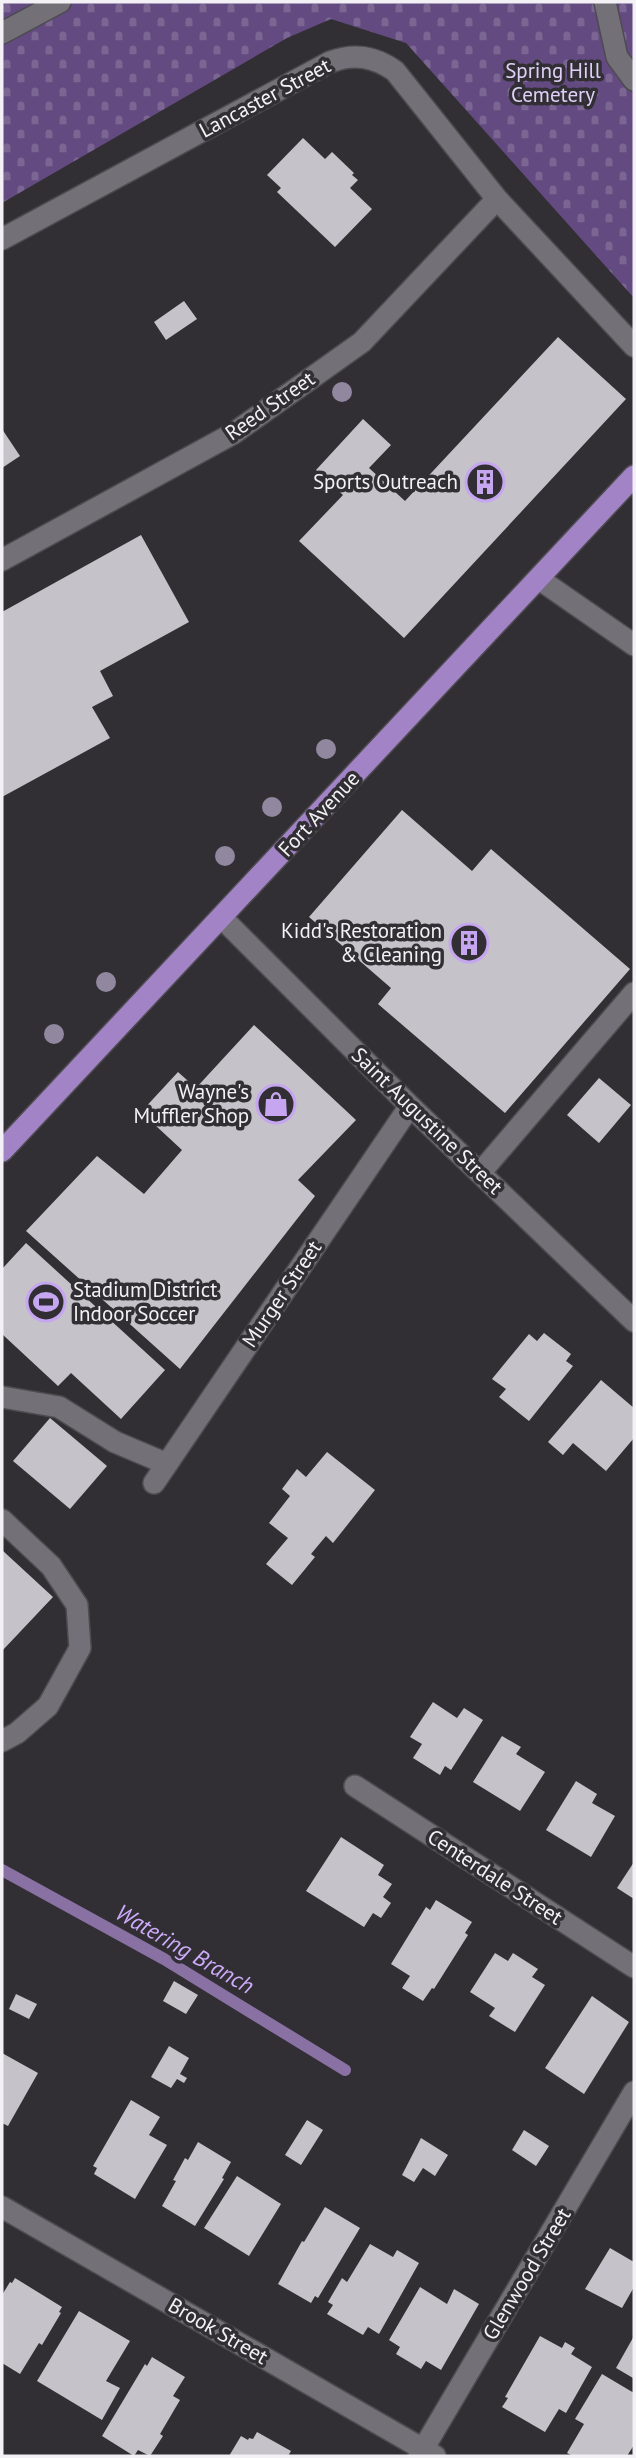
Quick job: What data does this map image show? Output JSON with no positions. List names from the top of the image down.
{
  "streets": {
    "main road": ["Fort Avenue"],
    "street": [
      "Lancaster Street",
      "Reed Street",
      "Saint Augustine Street",
      "Murger Street",
      "Centerdale Street",
      "Glenwood Street",
      "Brook Street"
    ]
  },
  "crossings": [
    ["Lancaster Street", "Reed Street"],
    ["Fort Avenue", "Saint Augustine Street"],
    ["Saint Augustine Street", "Murger Street"],
    ["Glenwood Street", "Brook Street"]
  ],
  "water": ["Watering Branch"],
  "parks": ["Spring Hill Cemetery"],
  "places": {
    "building": ["Sports Outreach", "Kidd's Restoration & Cleaning"],
    "shop": ["Wayne's Muffler Shop"],
    "sports": ["Stadium District Indoor Soccer"]
  }
}
